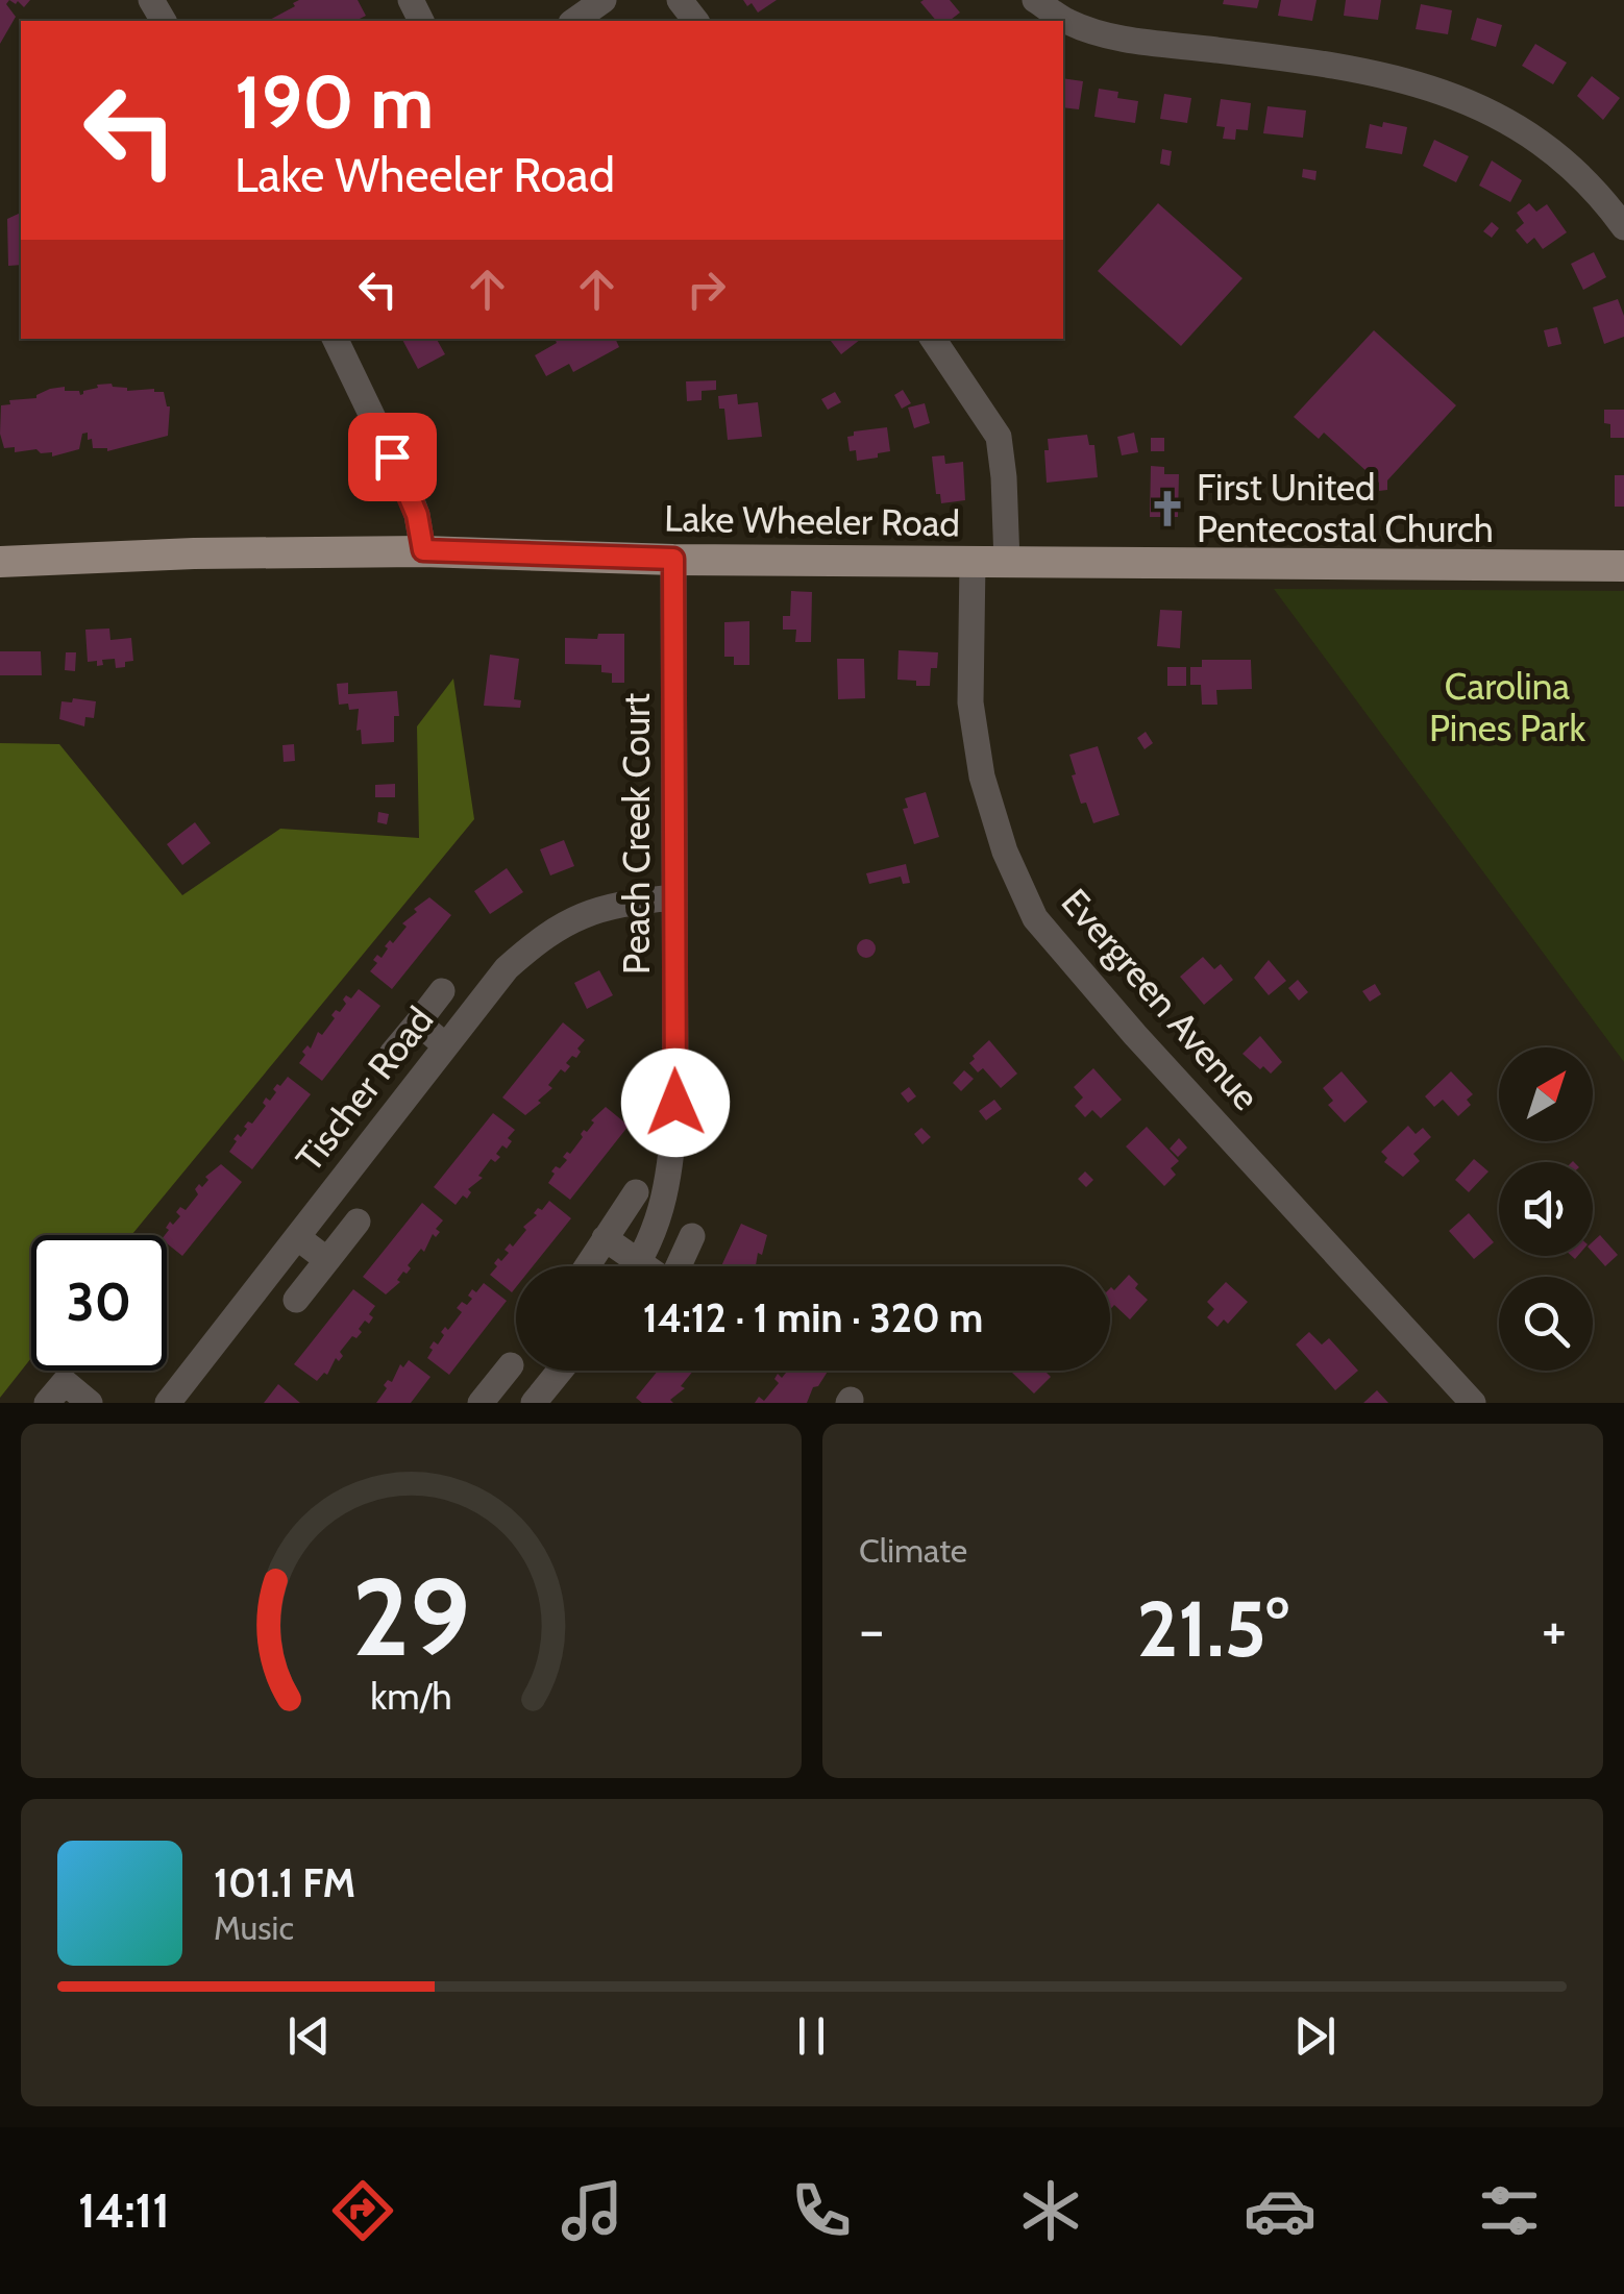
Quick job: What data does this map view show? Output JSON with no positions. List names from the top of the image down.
{
  "streets": {
    "main road": ["Lake Wheeler Road"],
    "street": ["Peach Creek Court", "Evergreen Avenue", "Tischer Road"]
  },
  "crossings": [
    ["Lake Wheeler Road", "Peach Creek Court"],
    ["Lake Wheeler Road", "Evergreen Avenue"],
    ["Peach Creek Court", "Tischer Road"]
  ],
  "parks": ["Carolina Pines Park"],
  "places": {
    "church": ["First United Pentecostal Church"]
  },
  "north": "top right",
  "page": {
    "turn": ["190 m", "Lake Wheeler Road"],
    "limit": "30",
    "trip": "14:12 · 1 min · 320 m",
    "tile": "Climate",
    "heat": ["−", "21.5°", "+"],
    "song": ["101.1 FM", "Music"],
    "tabs": "14:11",
    "gauge": ["29", "km/h"]
  }
}
